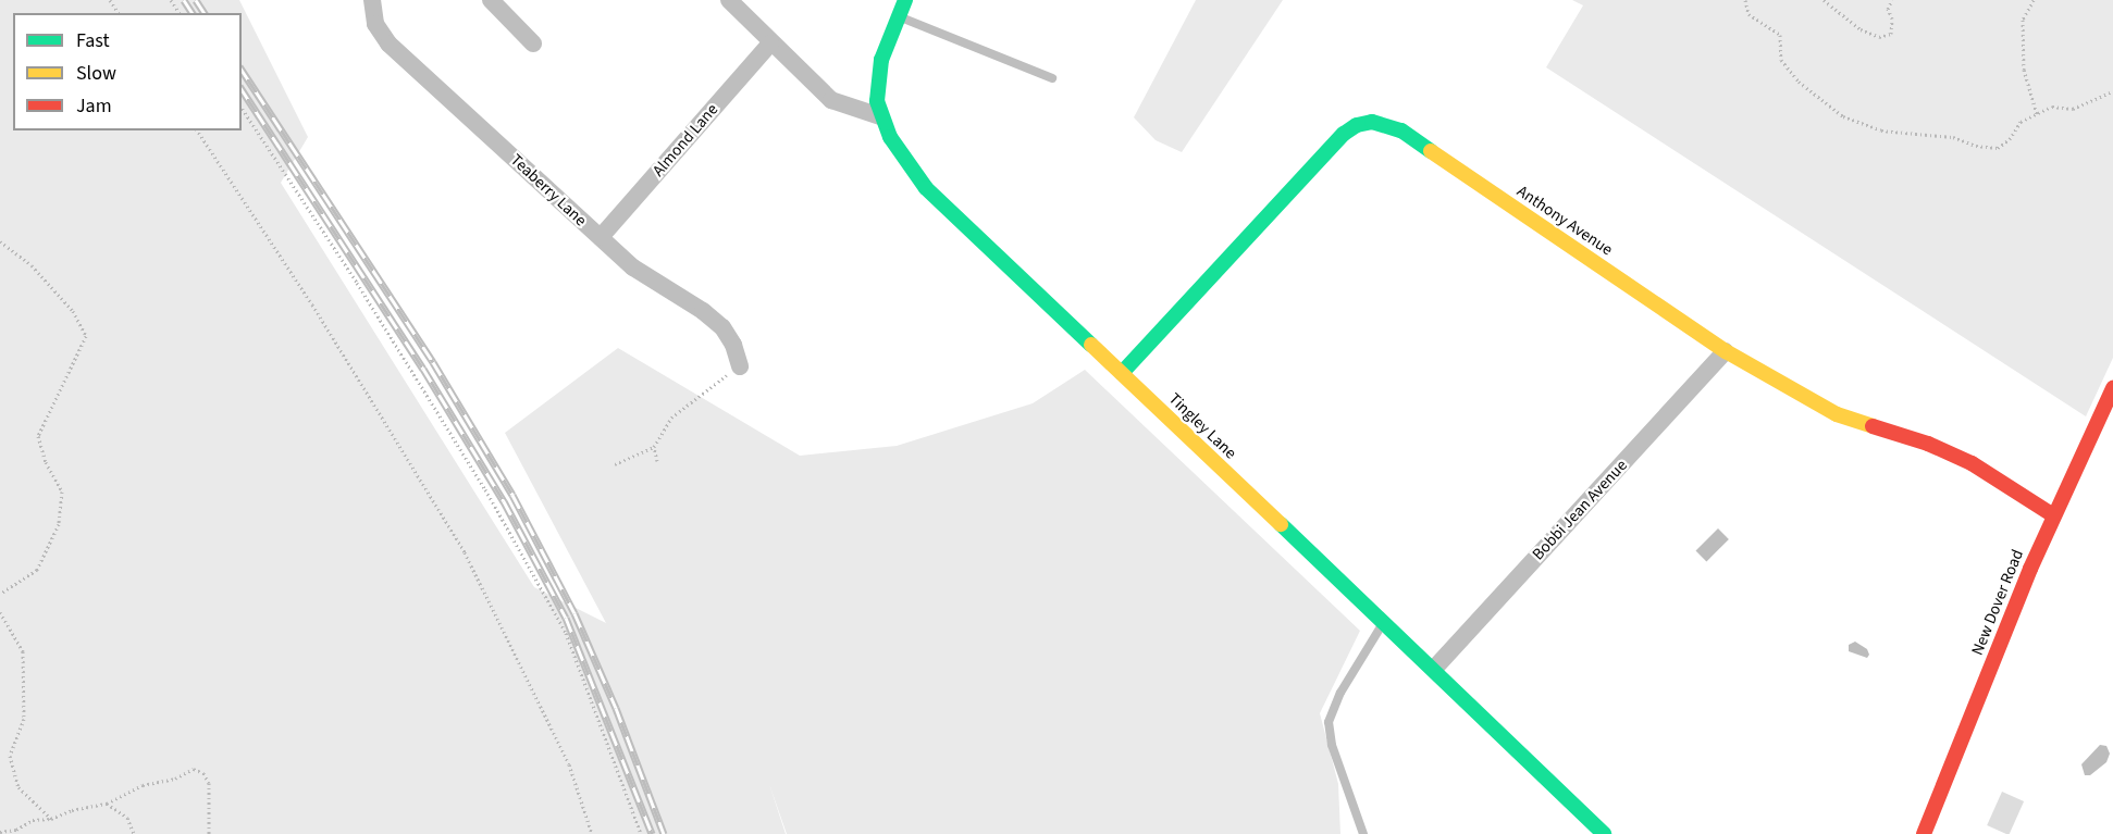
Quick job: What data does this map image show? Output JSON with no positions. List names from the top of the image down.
{
  "streets": {
    "street": [
      "Almond Lane",
      "Teaberry Lane",
      "Anthony Avenue",
      "Tingley Lane",
      "Bobbi Jean Avenue",
      "New Dover Road"
    ]
  },
  "crossings": [
    ["Almond Lane", "Teaberry Lane"],
    ["Anthony Avenue", "Tingley Lane"],
    ["Anthony Avenue", "Bobbi Jean Avenue"],
    ["Anthony Avenue", "New Dover Road"],
    ["Tingley Lane", "Bobbi Jean Avenue"]
  ],
  "legend": ["Fast", "Slow", "Jam"]
}
